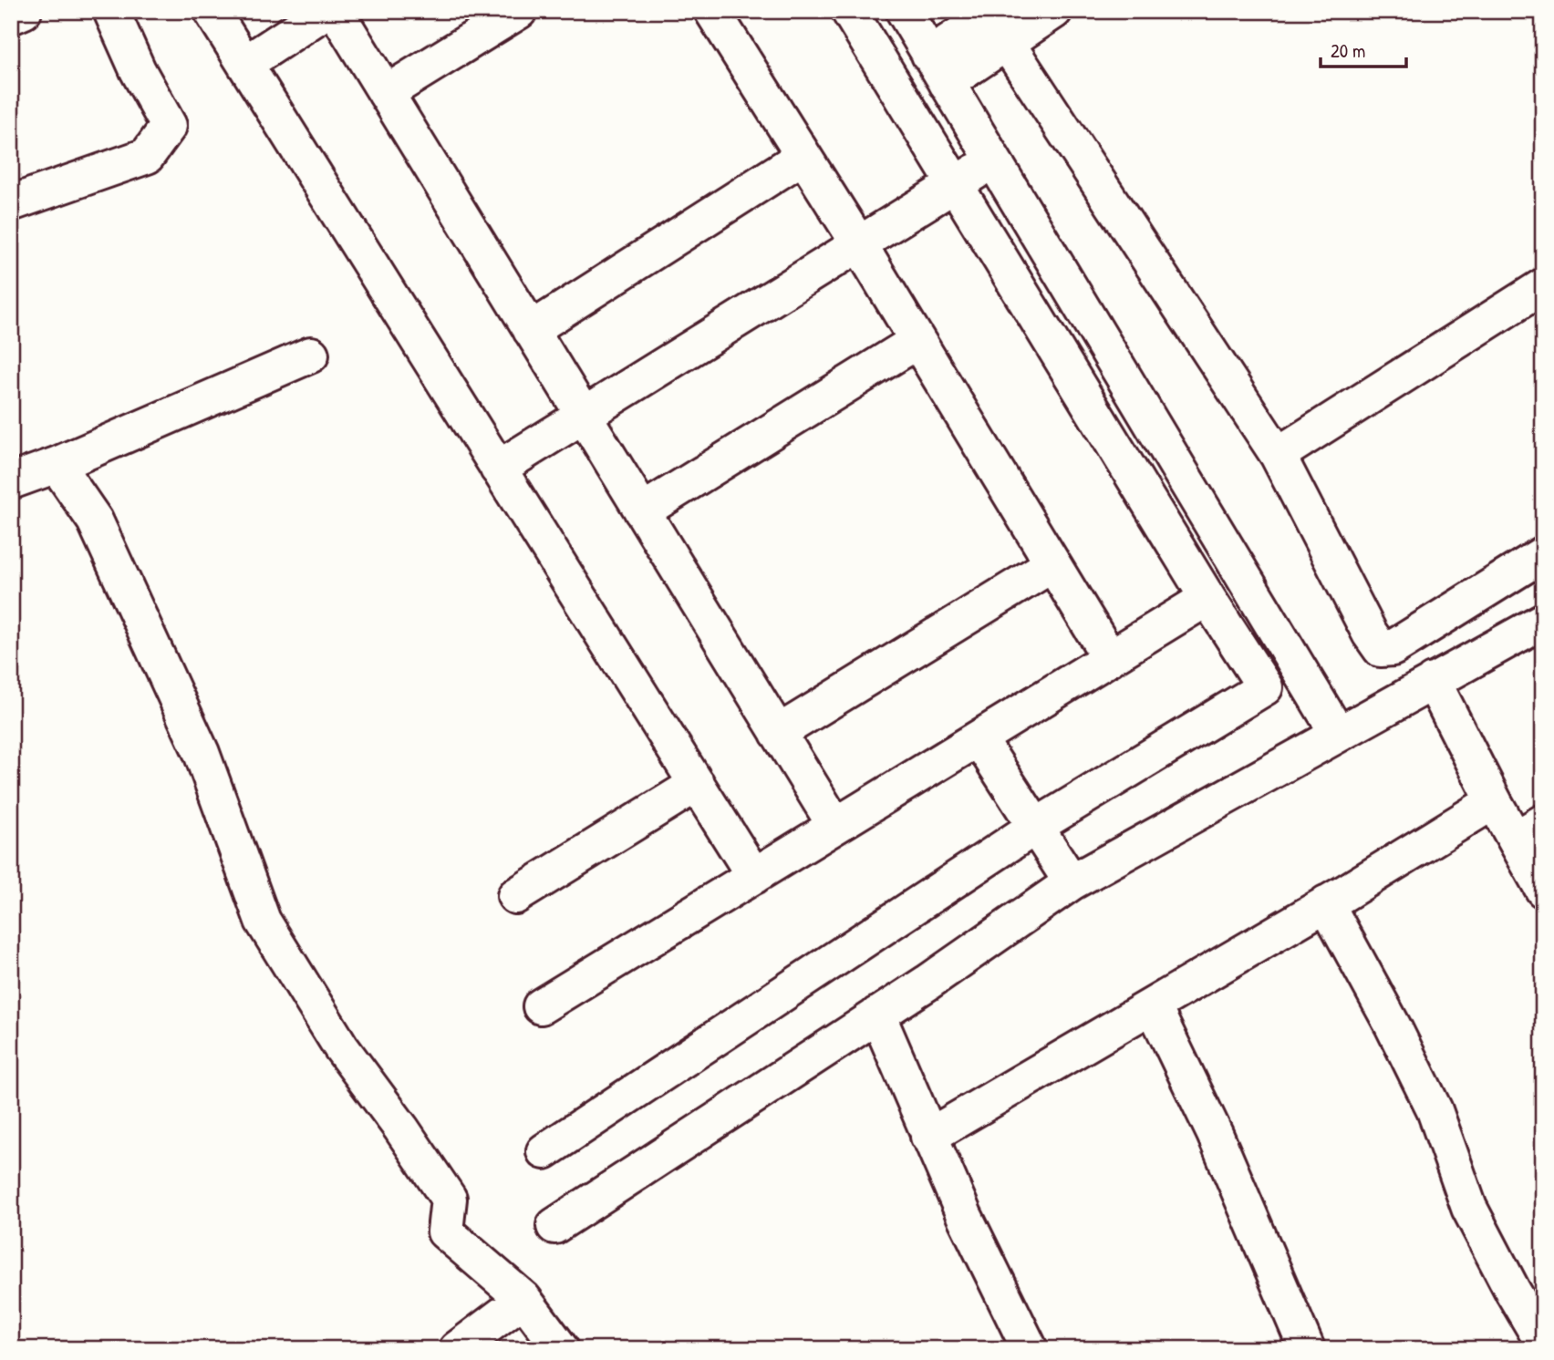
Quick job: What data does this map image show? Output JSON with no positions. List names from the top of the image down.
{
  "scale_bar": "20 m"
}
